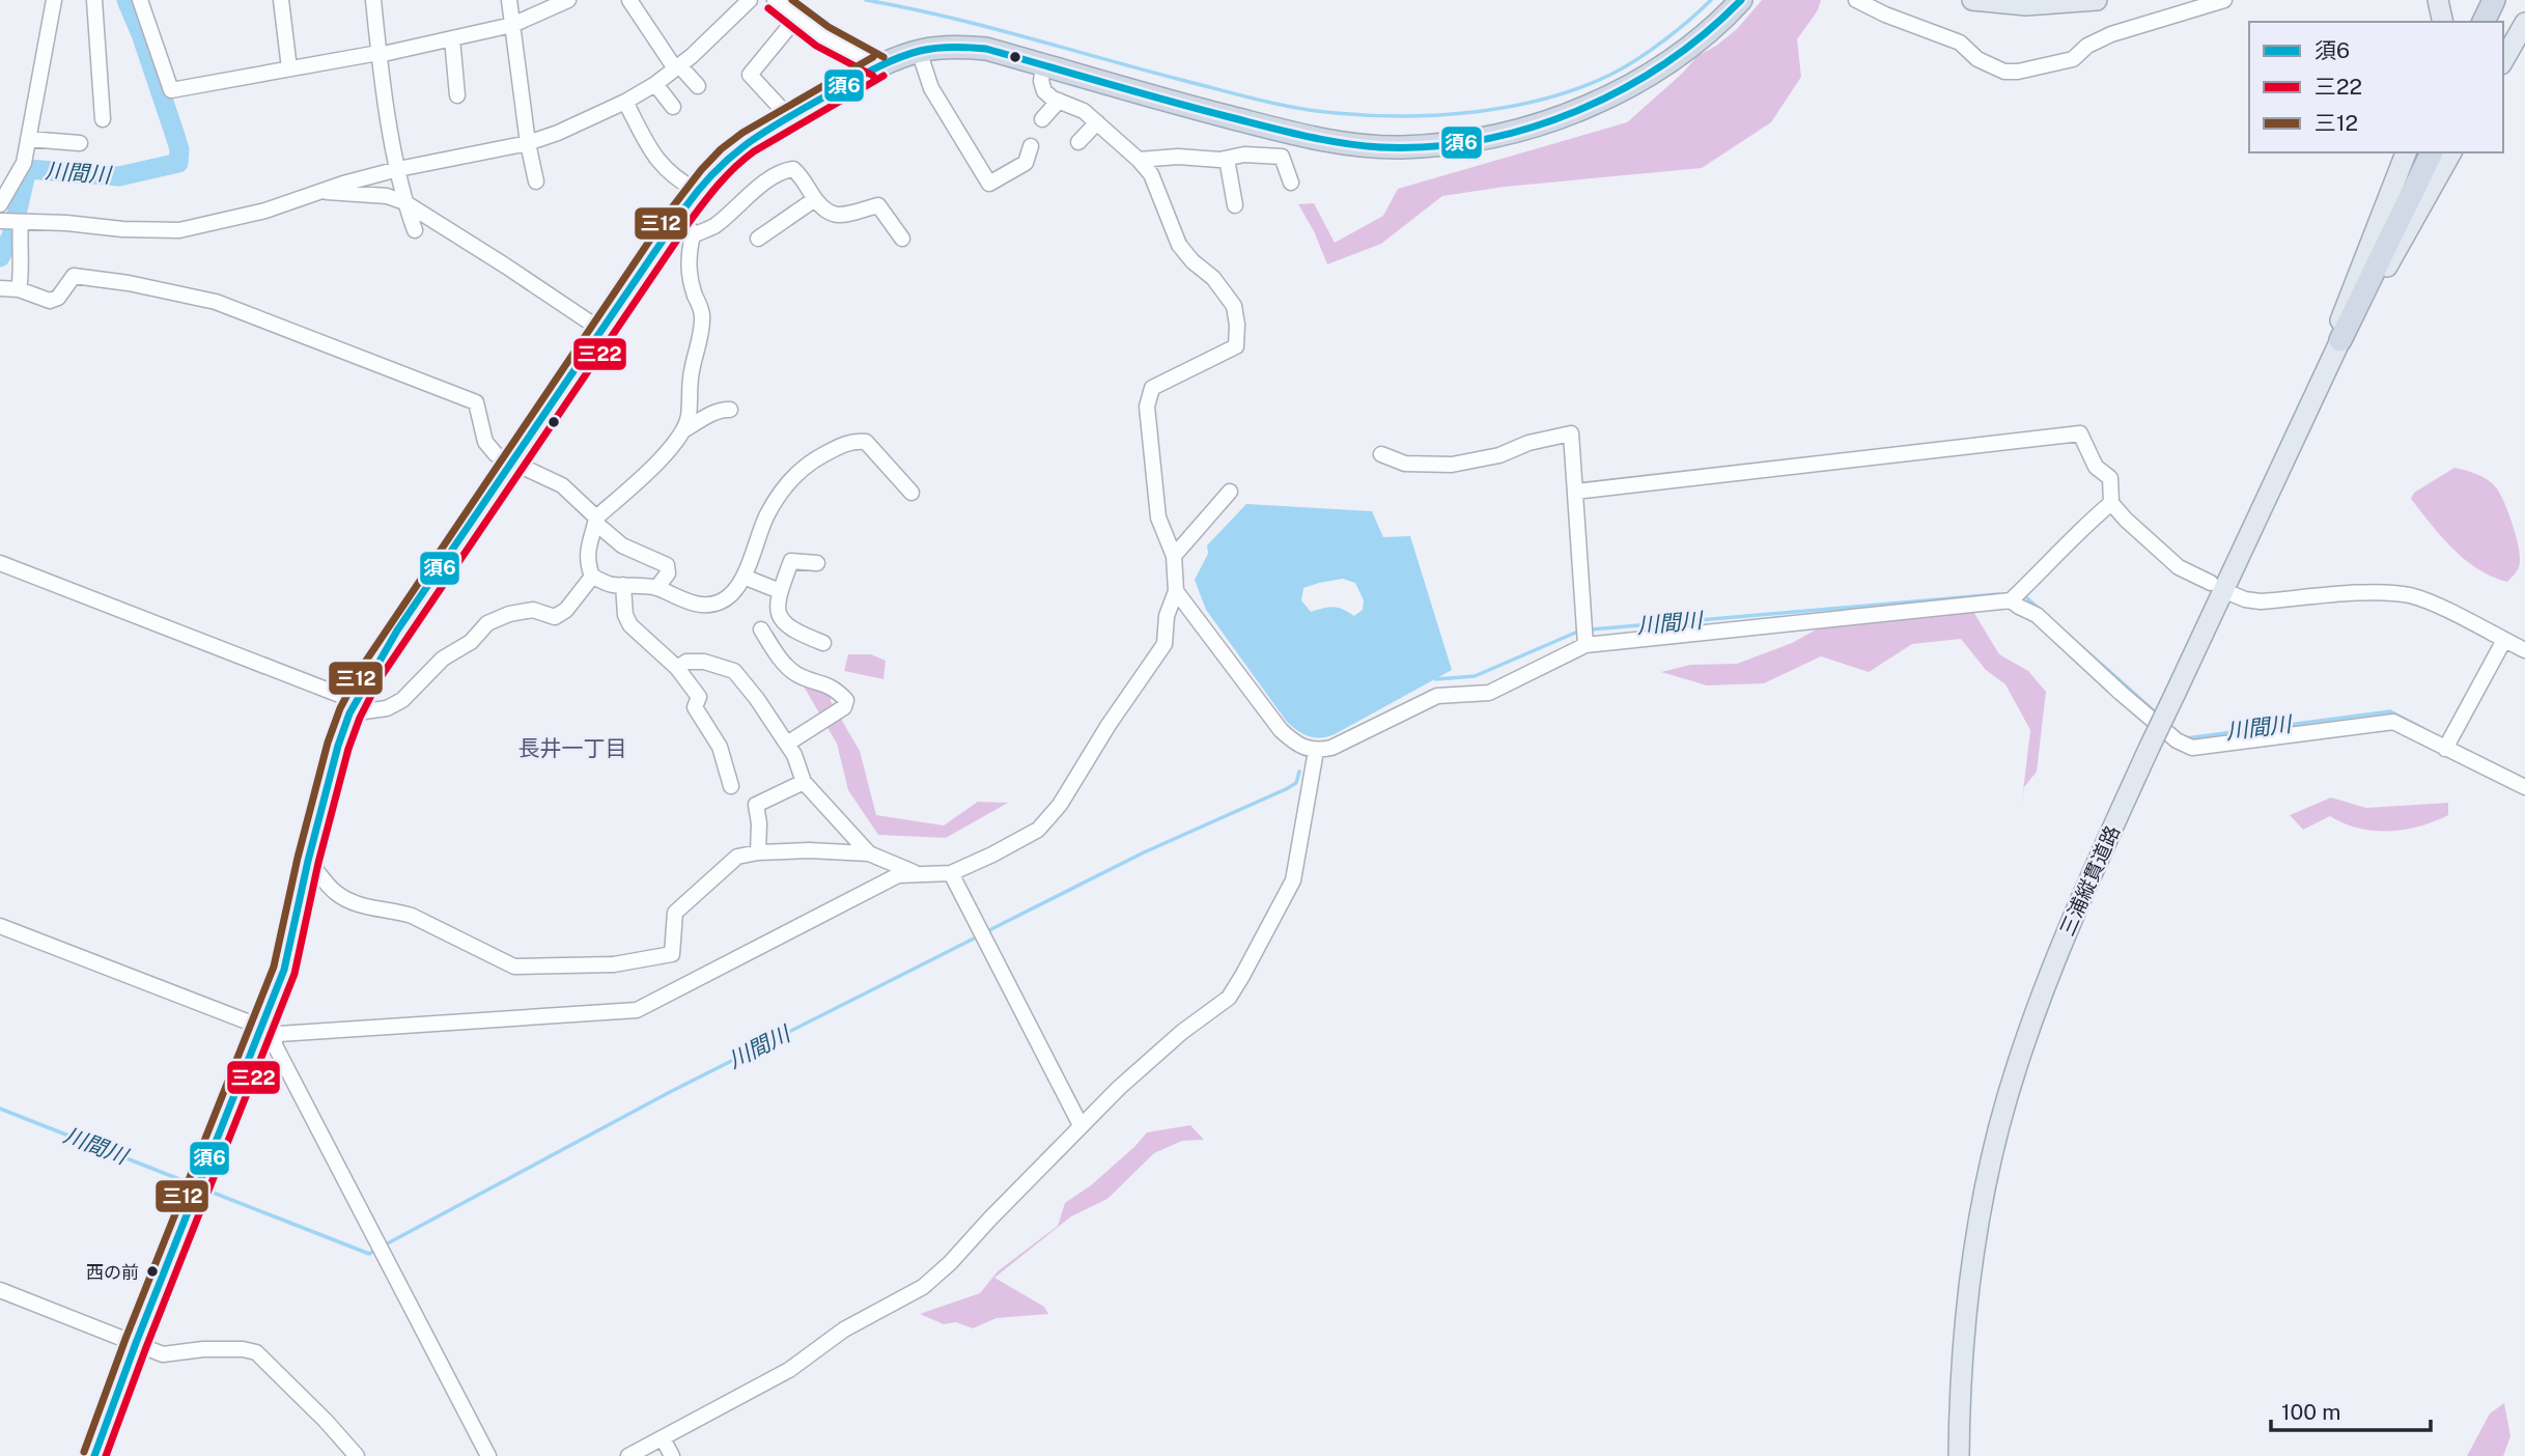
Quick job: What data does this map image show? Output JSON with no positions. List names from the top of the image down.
{
  "streets": {
    "main road": ["三浦縦貫道路"]
  },
  "districts": ["長井一丁目"],
  "water": ["川間川"],
  "places": ["西の前"],
  "lines": ["transit line 須6", "transit line 三12", "transit line 三22"],
  "legend": ["須6", "三22", "三12"],
  "scale_bar": "100 m"
}
